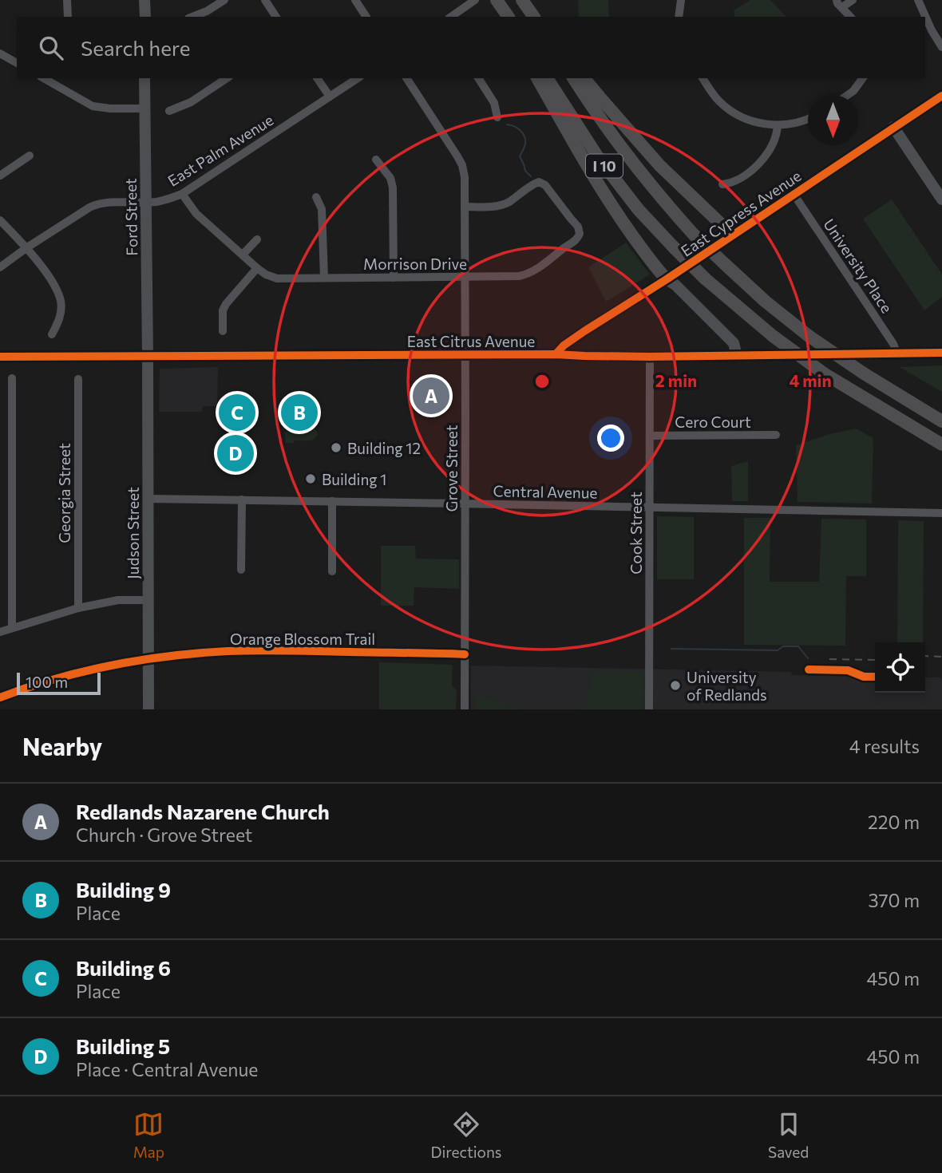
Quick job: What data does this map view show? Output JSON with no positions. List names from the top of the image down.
{
  "streets": {
    "highway": ["I 10"],
    "main road": [
      "East Cypress Avenue",
      "Ford Street",
      "East Citrus Avenue",
      "Judson Street"
    ],
    "street": [
      "East Palm Avenue",
      "Morrison Drive",
      "University Place",
      "Cero Court",
      "Grove Street",
      "Central Avenue",
      "Georgia Street",
      "Cook Street"
    ],
    "cycle path": ["Orange Blossom Trail"]
  },
  "crossings": [
    ["East Palm Avenue", "Ford Street"],
    ["East Palm Avenue", "Morrison Drive"],
    ["East Cypress Avenue", "University Place"],
    ["East Cypress Avenue", "East Citrus Avenue"],
    ["Ford Street", "East Citrus Avenue"],
    ["Ford Street", "Judson Street"],
    ["Morrison Drive", "Grove Street"],
    ["University Place", "East Citrus Avenue"],
    ["East Citrus Avenue", "Grove Street"],
    ["East Citrus Avenue", "Judson Street"],
    ["East Citrus Avenue", "Cook Street"],
    ["Cero Court", "Cook Street"],
    ["Grove Street", "Central Avenue"],
    ["Central Avenue", "Judson Street"],
    ["Central Avenue", "Cook Street"]
  ],
  "places": ["Building 12", "Building 1", "University of Redlands"],
  "scale_bar": "100 m",
  "north": "bottom",
  "page": {
    "search": "Search here",
    "pins": [
      "A",
      "B",
      "C",
      "D"
    ],
    "scale": "100 m",
    "heading": ["Nearby", "4 results"],
    "list": [
      {
        "mark": "A",
        "name": "Redlands Nazarene Church",
        "note": "Church · Grove Street",
        "value": "220 m"
      },
      {
        "mark": "B",
        "name": "Building 9",
        "note": "Place",
        "value": "370 m"
      },
      {
        "mark": "C",
        "name": "Building 6",
        "note": "Place",
        "value": "450 m"
      },
      {
        "mark": "D",
        "name": "Building 5",
        "note": "Place · Central Avenue",
        "value": "450 m"
      }
    ],
    "nav": ["Map", "Directions", "Saved"]
  },
  "rings": ["2 min", "4 min"]
}
